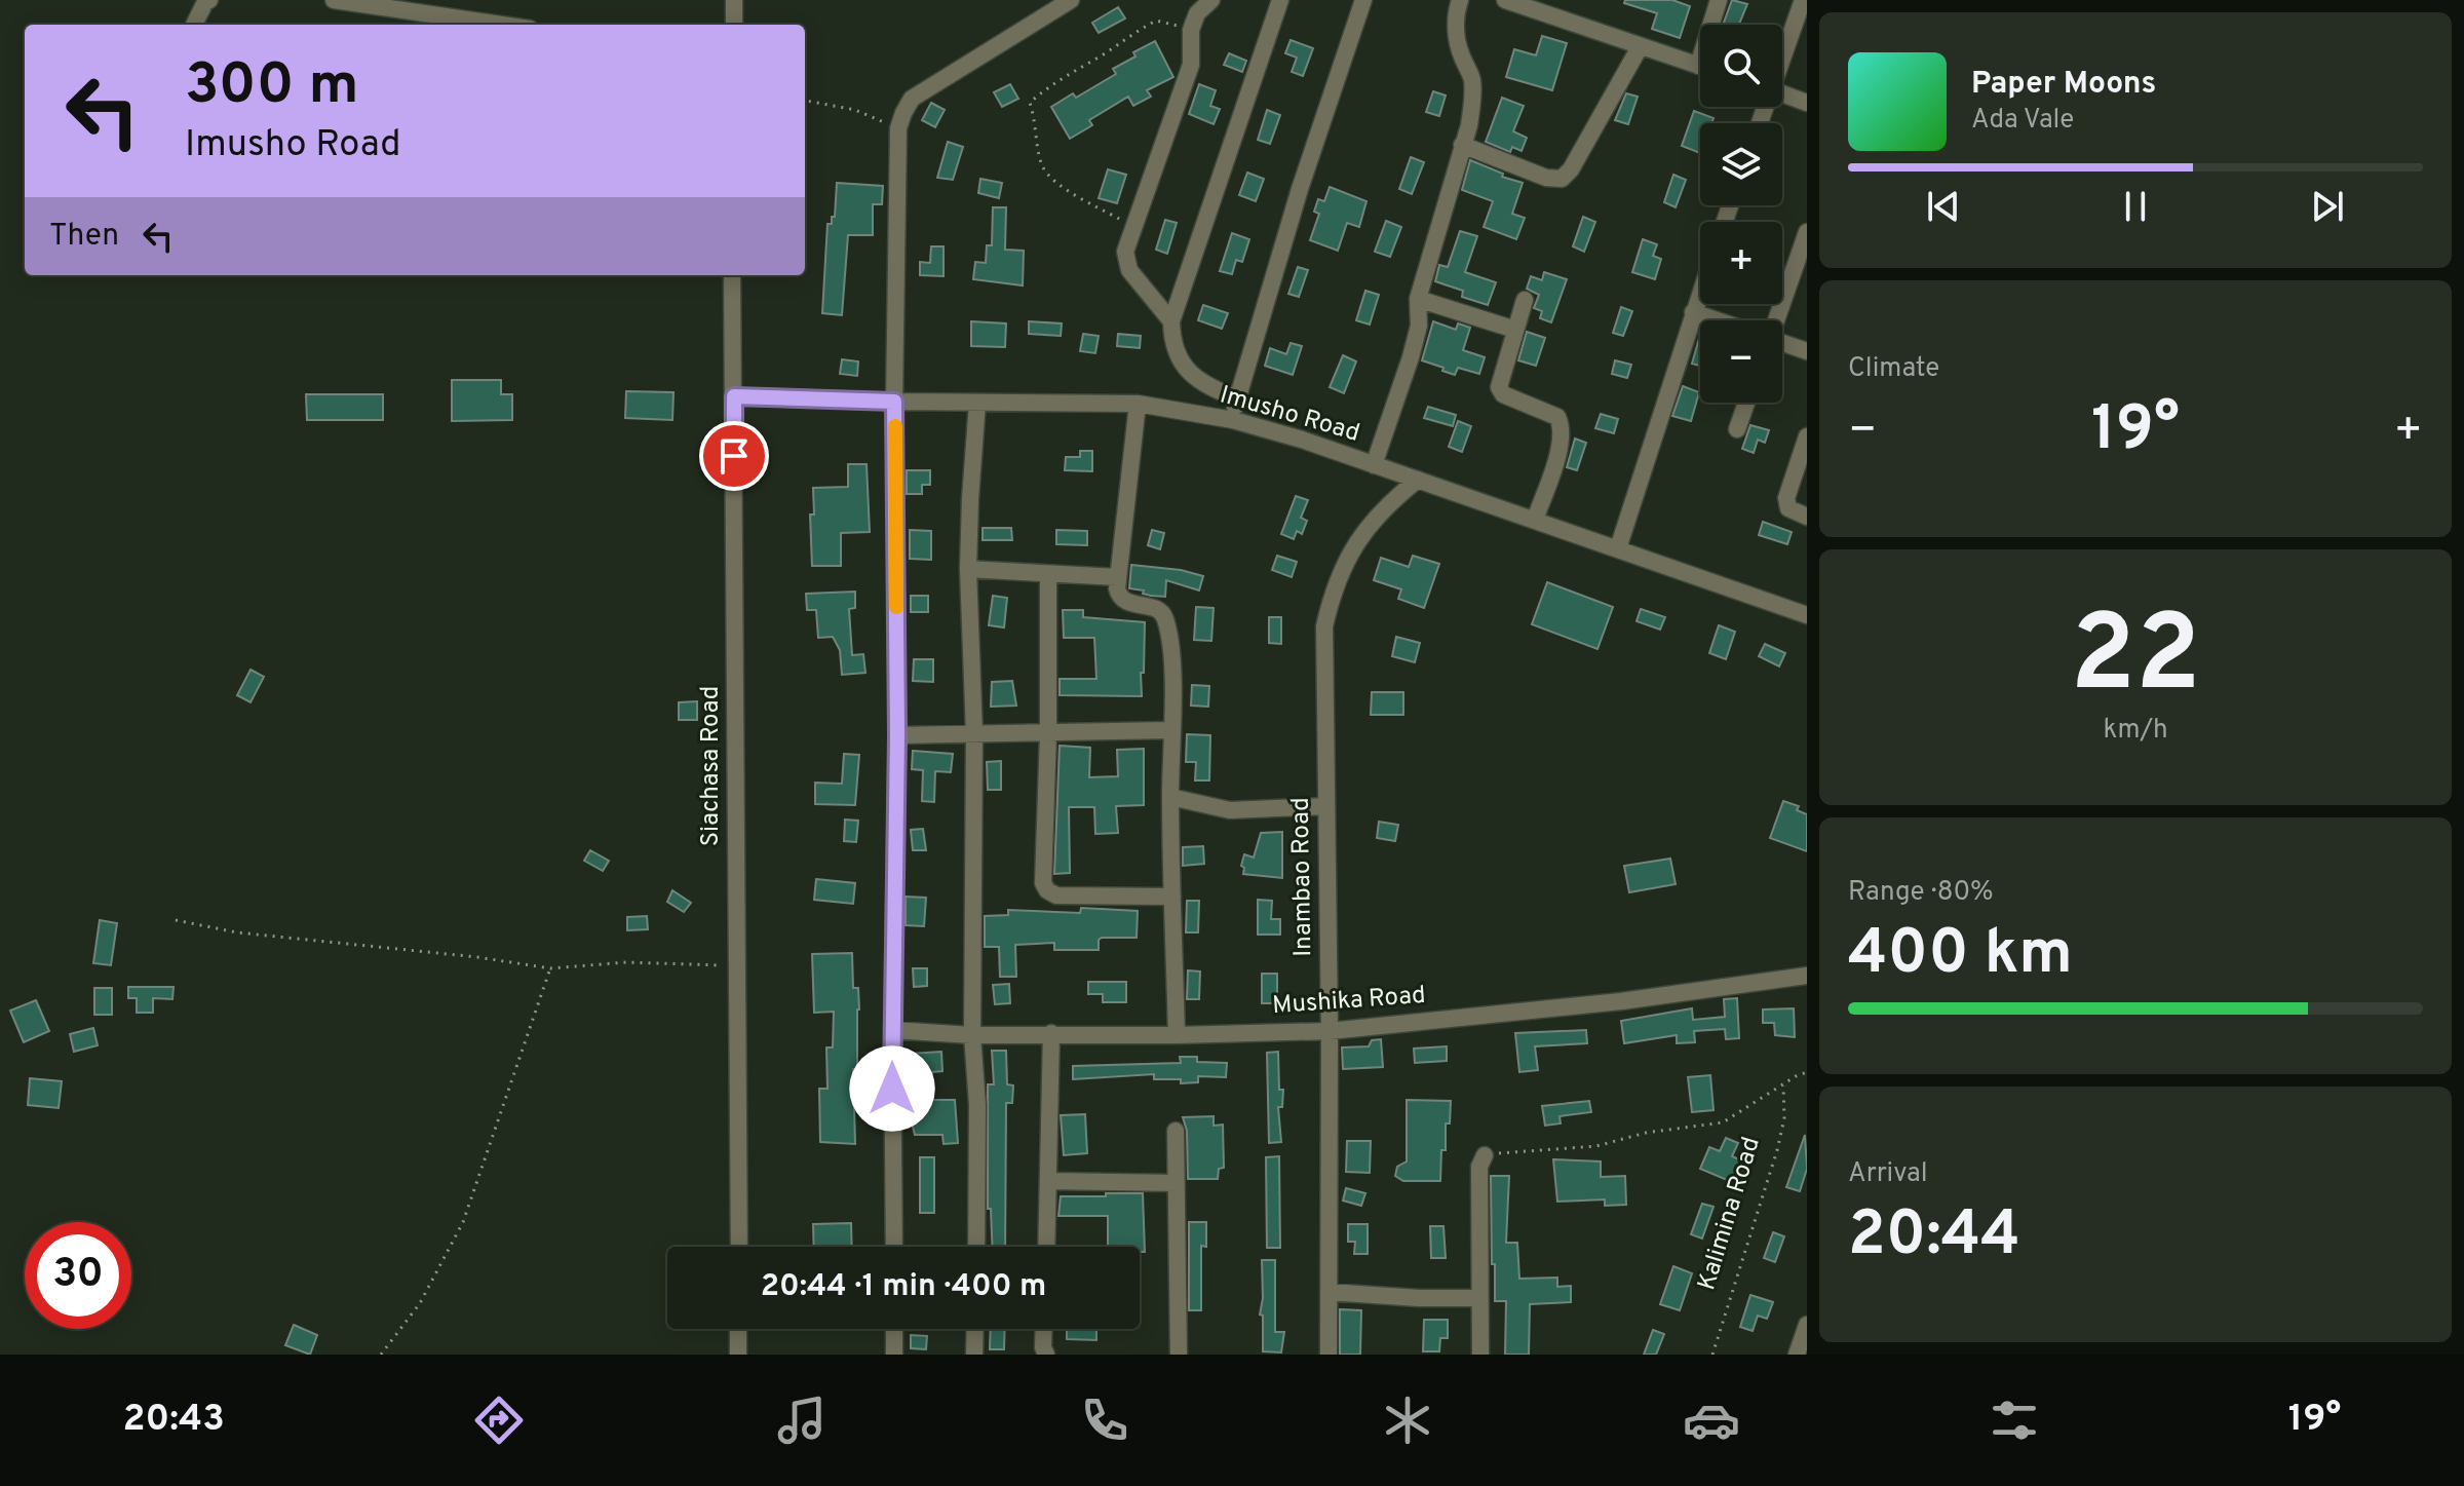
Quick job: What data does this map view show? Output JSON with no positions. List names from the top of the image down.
{
  "streets": {
    "street": [
      "Imusho Road",
      "Siachasa Road",
      "Inambao Road",
      "Mushika Road"
    ],
    "path": ["Kalimina Road"]
  },
  "crossings": [
    ["Imusho Road", "Siachasa Road"],
    ["Imusho Road", "Inambao Road"],
    ["Inambao Road", "Mushika Road"]
  ],
  "page": {
    "map_buttons": ["+", "−"],
    "turn": ["300 m", "Imusho Road"],
    "song": ["Paper Moons", "Ada Vale"],
    "then": "Then",
    "tile": [
      "Climate",
      ["22", "km/h"],
      ["Range · 80%", "400 km"],
      ["Arrival", "20:44"]
    ],
    "heat": ["−", "19°", "+"],
    "limit": "30",
    "trip": "20:44 · 1 min · 400 m",
    "tabs": ["20:43", "19°"]
  }
}
